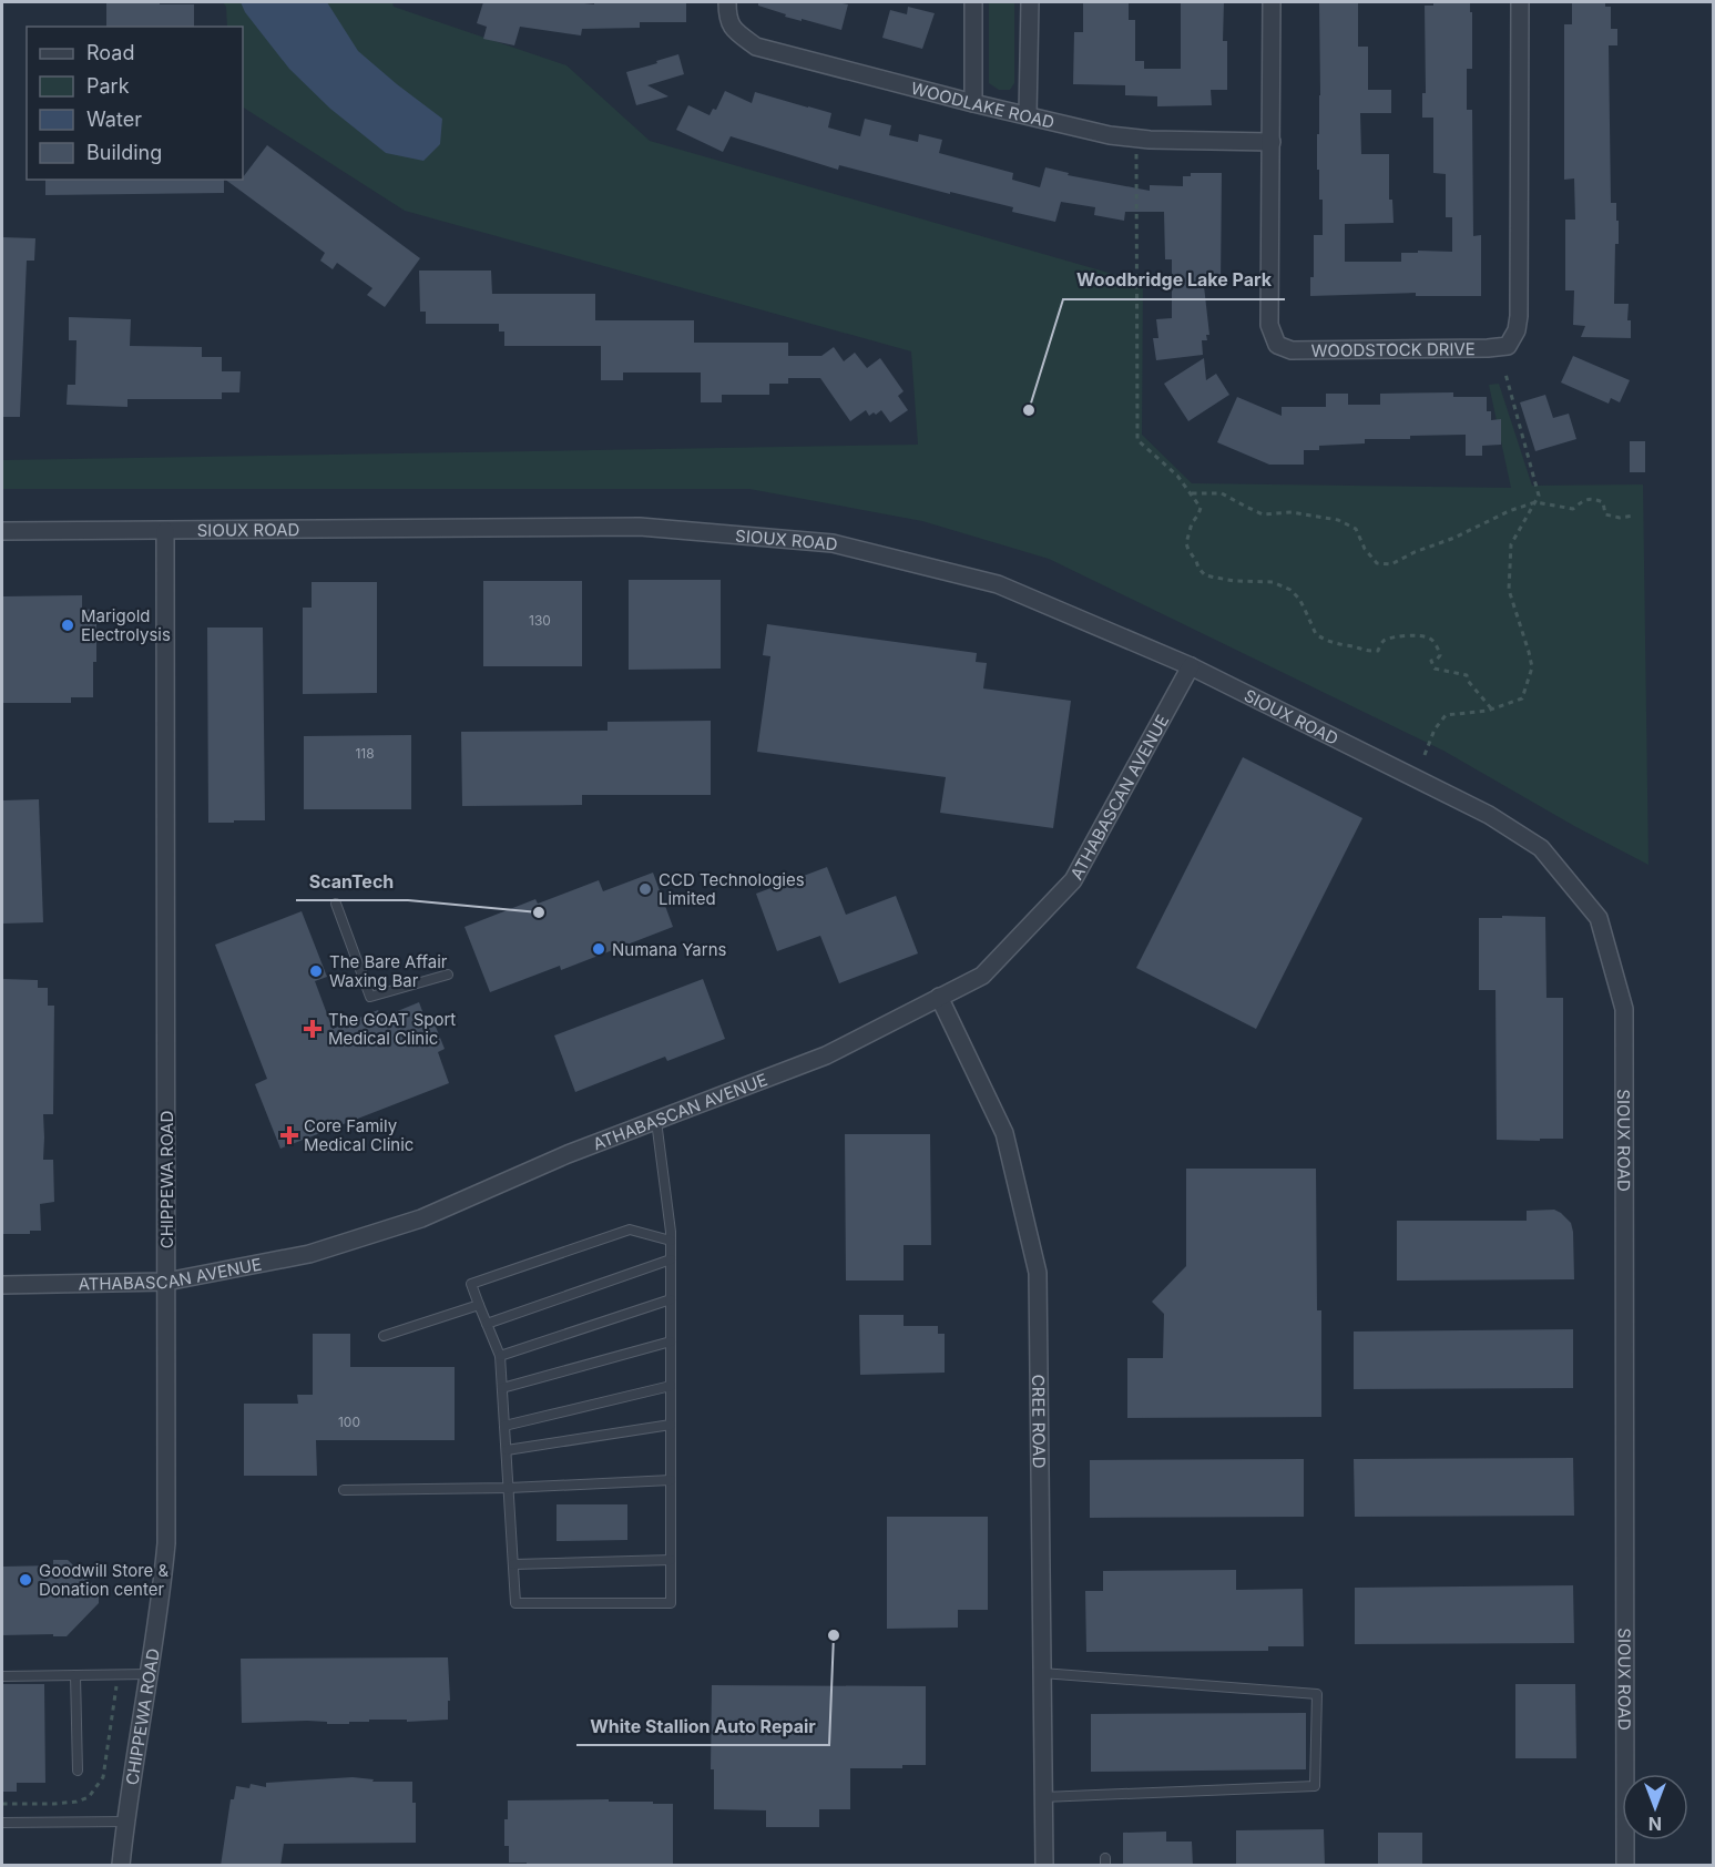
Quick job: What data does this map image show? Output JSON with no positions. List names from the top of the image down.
{
  "streets": {
    "street": [
      "WOODLAKE ROAD",
      "WOODSTOCK DRIVE",
      "SIOUX ROAD",
      "ATHABASCAN AVENUE",
      "CHIPPEWA ROAD",
      "CREE ROAD"
    ]
  },
  "crossings": [
    ["WOODLAKE ROAD", "WOODSTOCK DRIVE"],
    ["SIOUX ROAD", "ATHABASCAN AVENUE"],
    ["SIOUX ROAD", "CHIPPEWA ROAD"],
    ["ATHABASCAN AVENUE", "CHIPPEWA ROAD"],
    ["ATHABASCAN AVENUE", "CREE ROAD"]
  ],
  "places": {
    "other": [
      "Woodbridge Lake Park",
      "Marigold Electrolysis",
      "CCD Technologies Limited",
      "ScanTech",
      "Numana Yarns",
      "The Bare Affair Waxing Bar",
      "Goodwill Store & Donation center",
      "White Stallion Auto Repair"
    ],
    "health": ["The GOAT Sport Medical Clinic", "Core Family Medical Clinic"]
  },
  "house_numbers": ["130", "118", "100"],
  "legend": [
    "Road",
    "Park",
    "Water",
    "Building"
  ],
  "north": "bottom"
}
